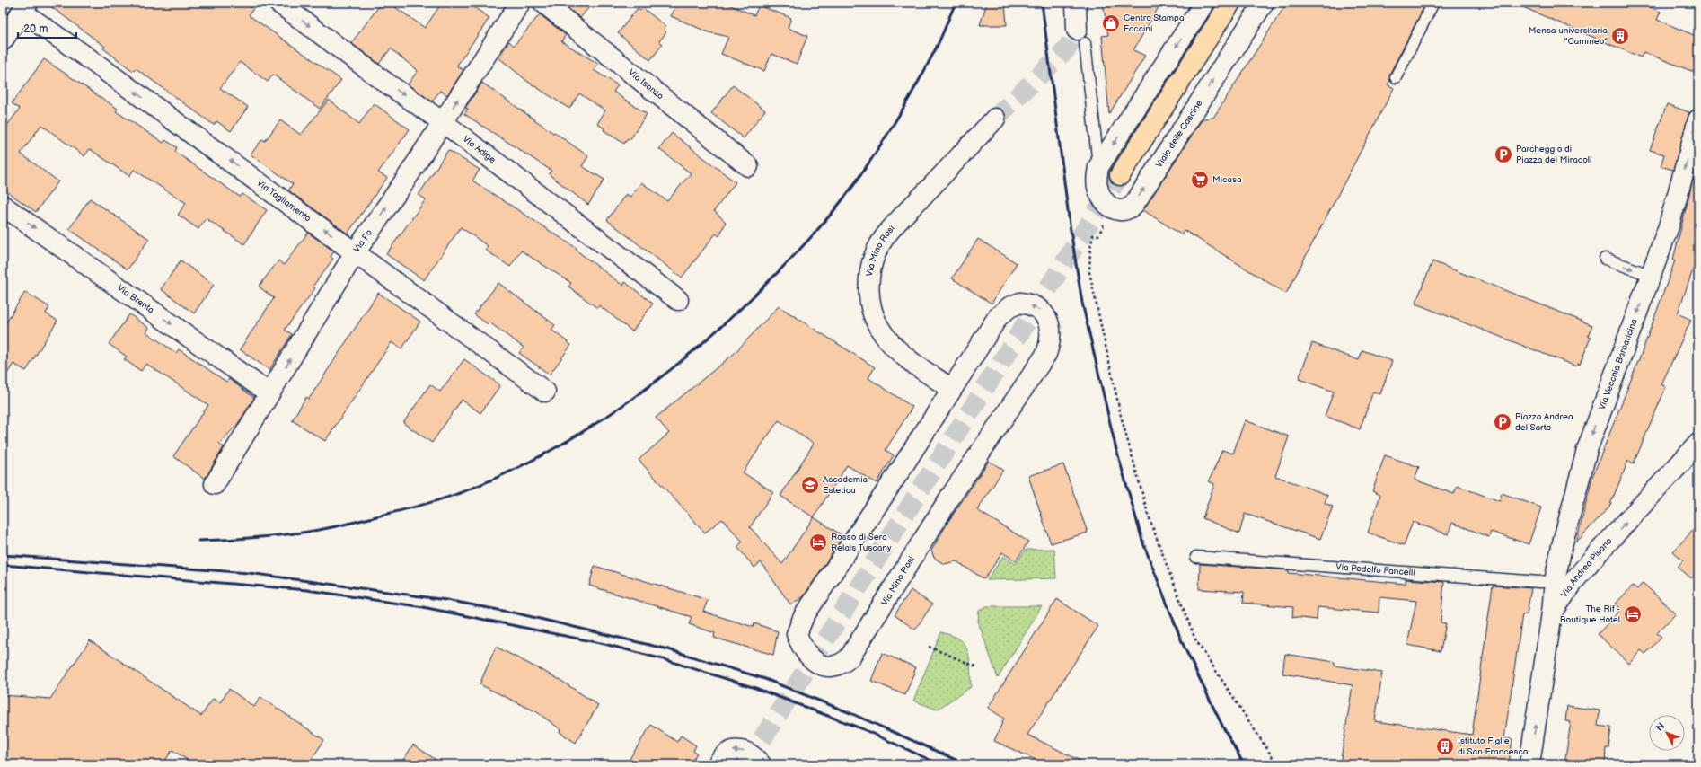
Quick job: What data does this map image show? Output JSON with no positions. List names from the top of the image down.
{
  "streets": {
    "street": [
      "Via Isonzo",
      "Viale delle Cascine",
      "Via Adige",
      "Via Tagliamento",
      "Via Po",
      "Via Mino Rosi",
      "Via Brenta",
      "Via Vecchia Barbaricina",
      "Via Andrea Pisano"
    ],
    "lane": ["Via Podolfo Fancelli"]
  },
  "crossings": [
    ["Via Adige", "Via Po"],
    ["Via Tagliamento", "Via Po"],
    ["Via Po", "Via Brenta"],
    ["Via Vecchia Barbaricina", "Via Andrea Pisano"],
    ["Via Vecchia Barbaricina", "Via Podolfo Fancelli"]
  ],
  "one_way": [
    "Via Adige",
    "Via Tagliamento",
    "Via Po",
    "Via Brenta",
    "Via Vecchia Barbaricina",
    "Via Andrea Pisano"
  ],
  "places": {
    "shop": ["Centro Stampa Faccini"],
    "building": ["Mensa universitaria \"Cammeo\"", "Istituto Figlie di San Francesco"],
    "parking": ["Parcheggio di Piazza dei Miracoli", "Piazza Andrea del Sarto"],
    "supermarket": ["Micasa"],
    "school or university": ["Accademia Estetica"],
    "hotel": ["Rosso di Sera Relais Tuscany", "The Rif - Boutique Hotel"]
  },
  "scale_bar": "20 m",
  "north": "top left"
}
